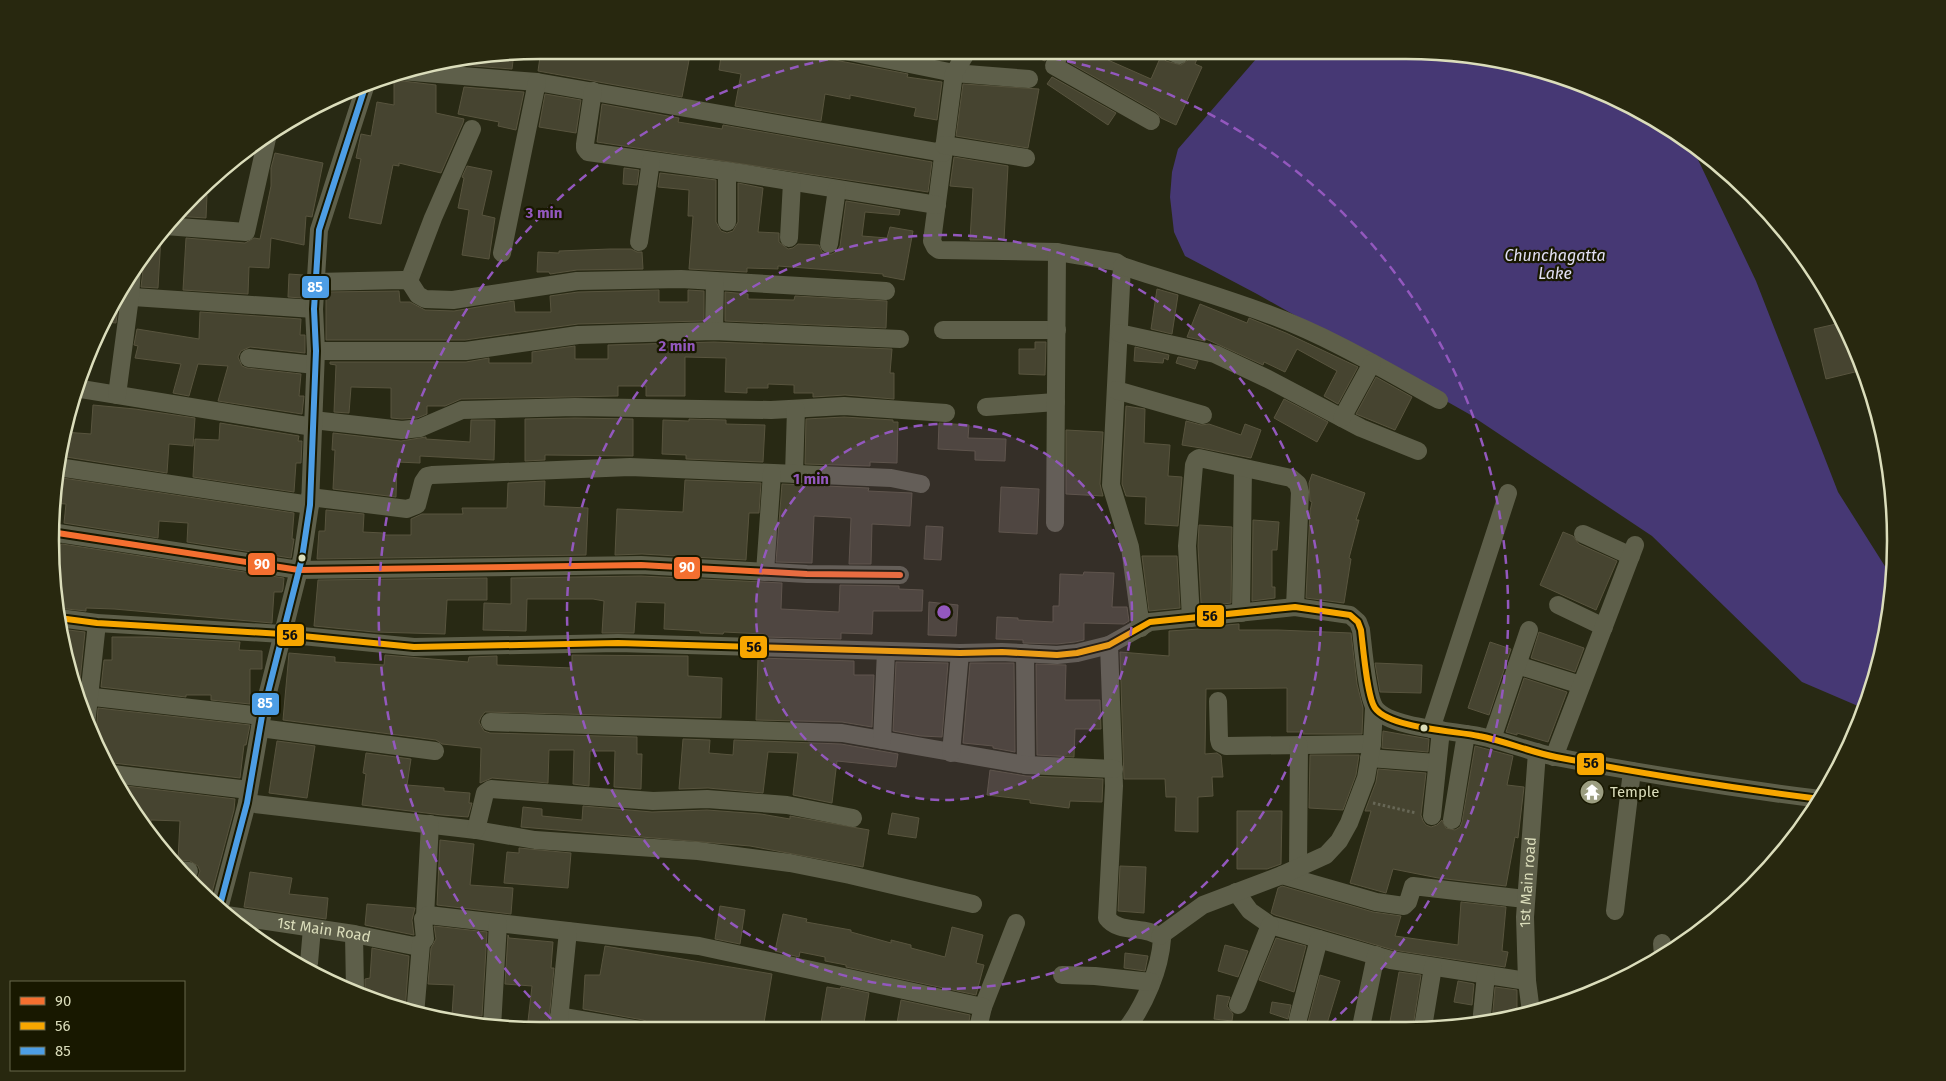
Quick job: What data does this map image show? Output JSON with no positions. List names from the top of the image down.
{
  "streets": {
    "street": ["1st Main road", "1st Main Road"]
  },
  "water": ["Chunchagatta Lake"],
  "places": {
    "temple": ["Temple"]
  },
  "lines": ["transit line 85", "transit line 90", "transit line 56"],
  "legend": ["90", "56", "85"],
  "rings": ["3 min", "2 min", "1 min"]
}
